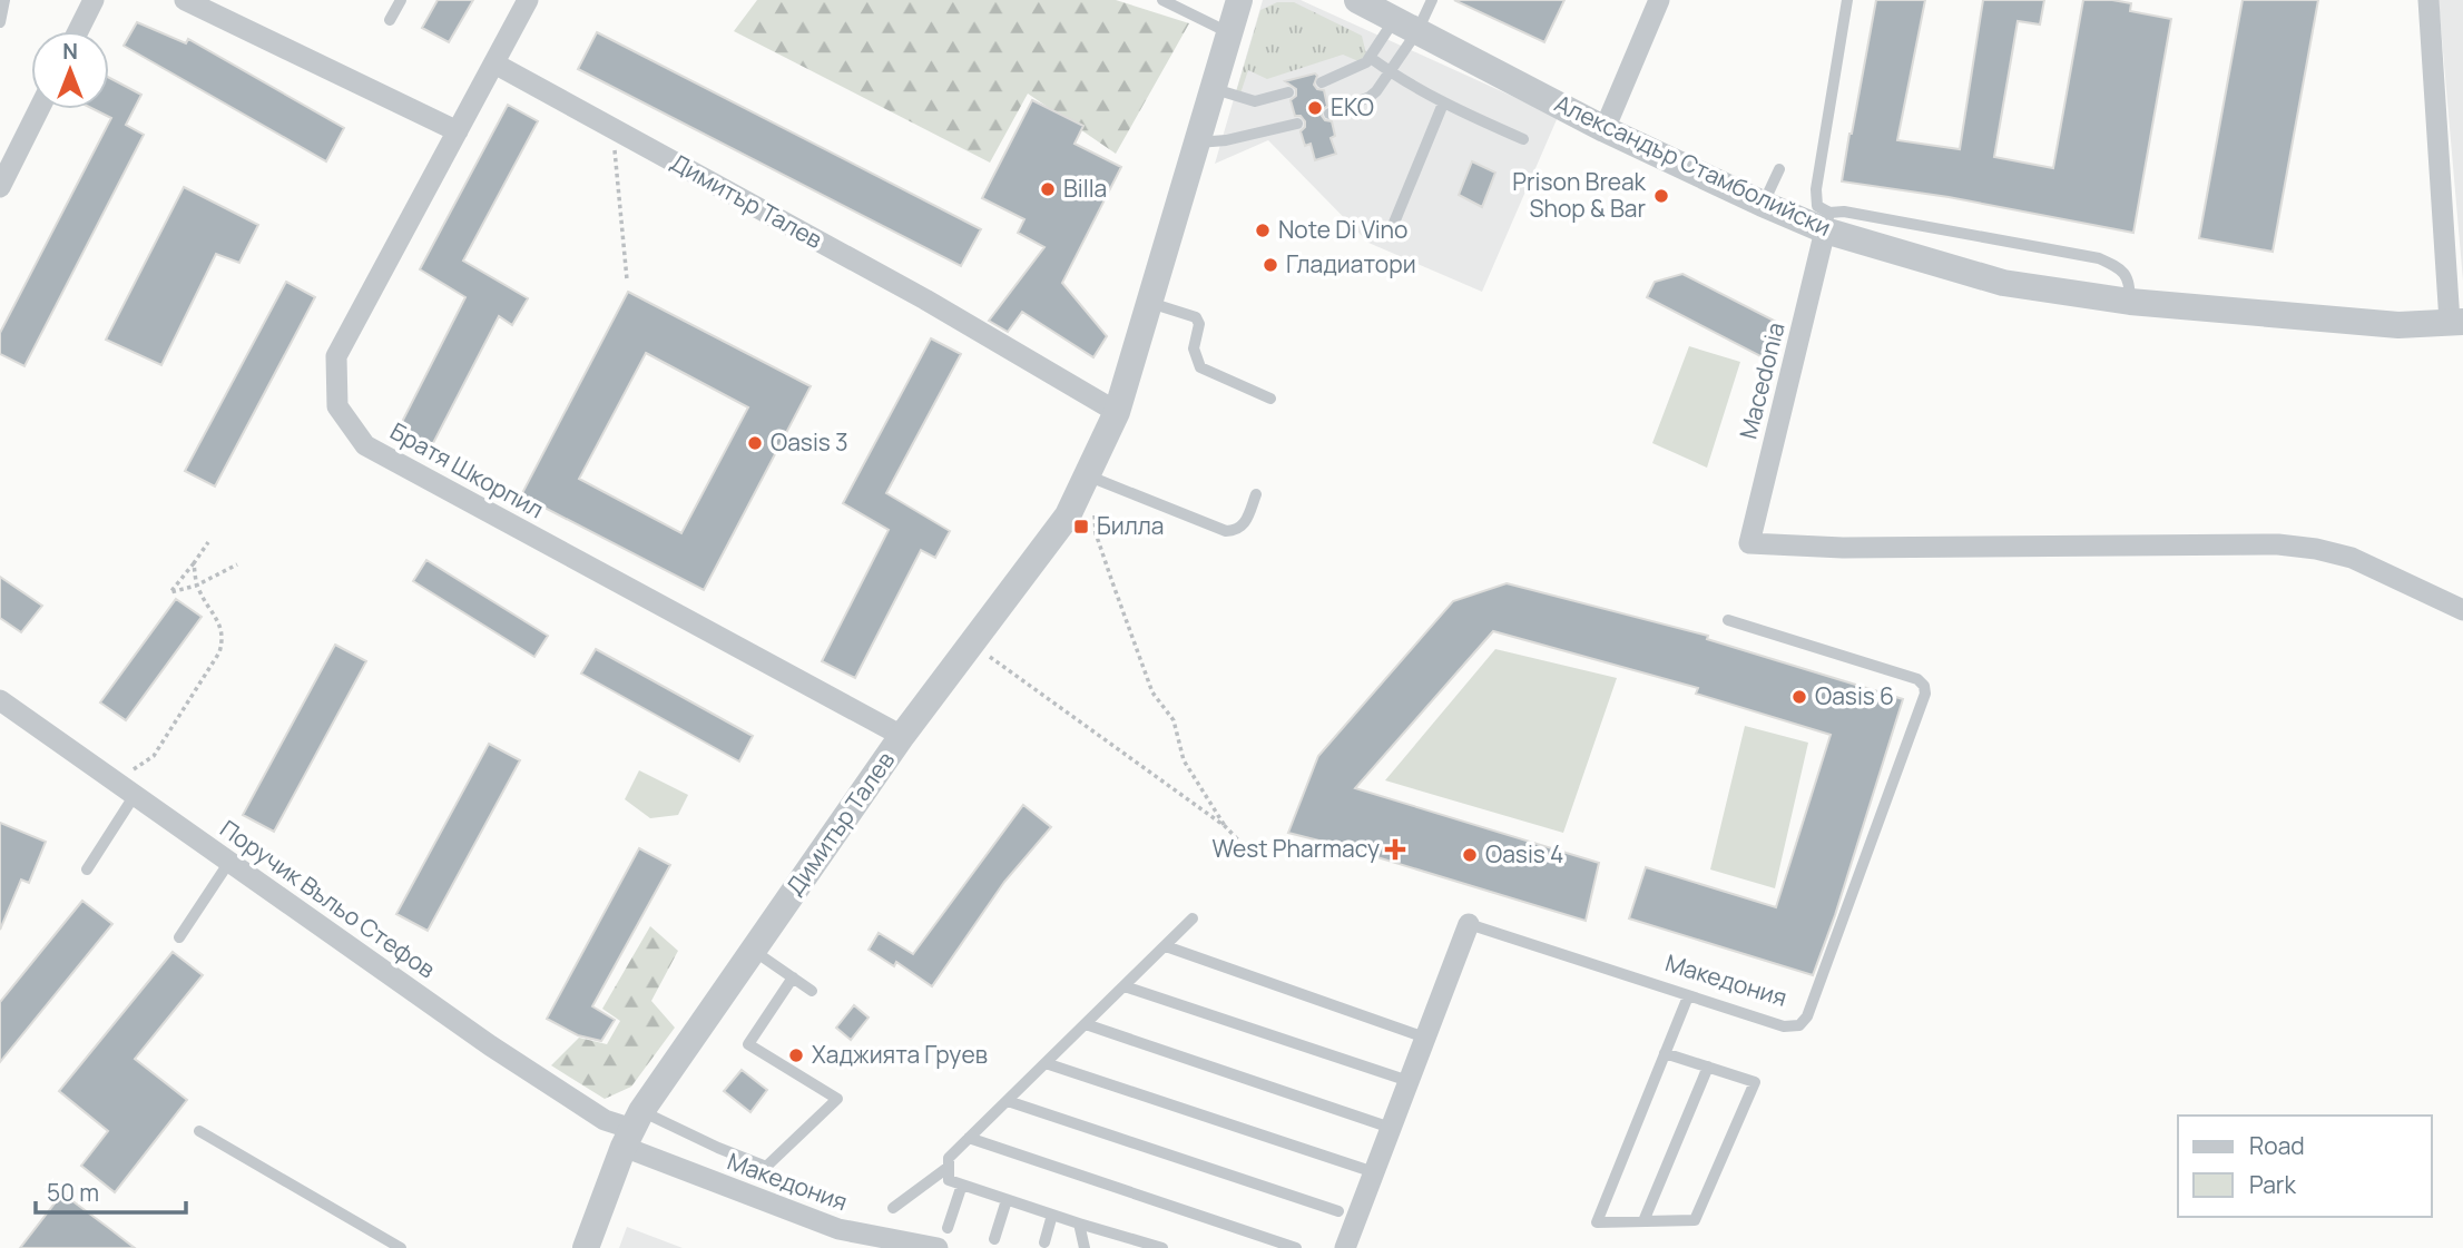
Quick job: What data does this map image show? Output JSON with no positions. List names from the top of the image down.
{
  "streets": {
    "street": [
      "Александър Стамболийски",
      "Димитър Талев",
      "Macedonia",
      "Братя Шкорпил",
      "Поручик Въльо Стефов",
      "Македония"
    ]
  },
  "crossings": [
    ["Александър Стамболийски", "Macedonia"],
    ["Димитър Талев", "Братя Шкорпил"],
    ["Димитър Талев", "Поручик Въльо Стефов"],
    ["Димитър Талев", "Македония"],
    ["Поручик Въльо Стефов", "Македония"]
  ],
  "places": {
    "other": [
      "EKO",
      "Billa",
      "Prison Break Shop & Bar",
      "Note Di Vino",
      "Гладиатори",
      "Oasis 3",
      "Oasis 6",
      "Oasis 4",
      "Хаджията Груев"
    ],
    "transit": ["Билла"],
    "health": ["West Pharmacy"]
  },
  "legend": ["Road", "Park"],
  "scale_bar": "50 m",
  "north": "top"
}
